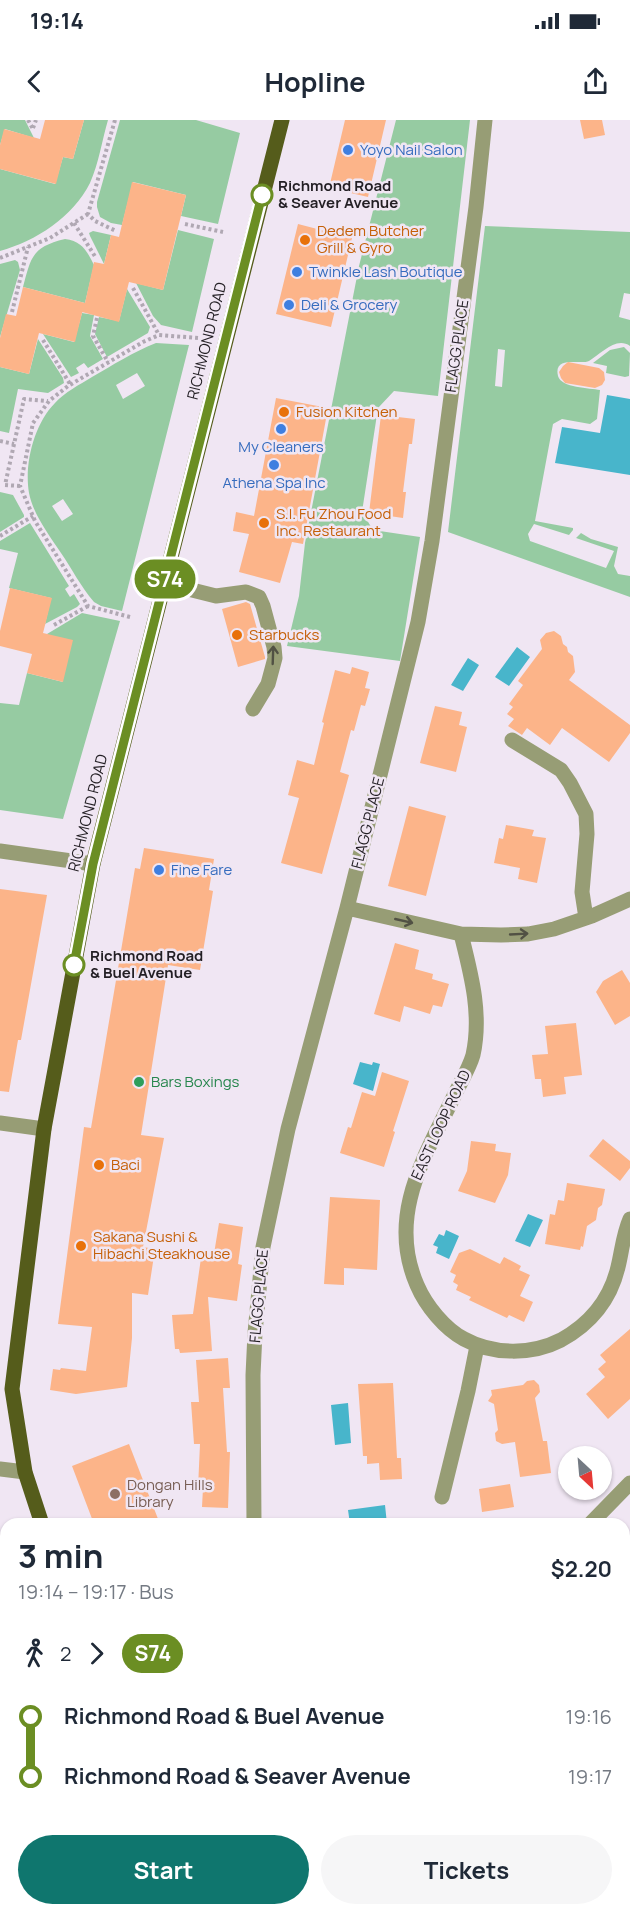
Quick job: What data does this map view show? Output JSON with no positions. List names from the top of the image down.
{
  "streets": {
    "main road": ["RICHMOND ROAD"],
    "street": ["FLAGG PLACE", "EAST LOOP ROAD"]
  },
  "places": [
    "Yoyo Nail Salon",
    "Richmond Road & Seaver Avenue",
    "Dedem Butcher Grill & Gyro",
    "Twinkle Lash Boutique",
    "Deli & Grocery",
    "Fusion Kitchen",
    "My Cleaners",
    "Athena Spa Inc",
    "S.I. Fu Zhou Food Inc. Restaurant",
    "Starbucks",
    "Fine Fare",
    "Richmond Road & Buel Avenue",
    "Bars Boxings",
    "Baci",
    "Sakana Sushi & Hibachi Steakhouse",
    "Dongan Hills Library"
  ],
  "lines": ["bus line S74"],
  "north": "bottom right",
  "page": {
    "status": "19:14",
    "header": "Hopline",
    "on_map": "S74",
    "heading": ["3 min", "19:14 – 19:17 · Bus", "$2.20"],
    "legs": ["2", "S74"],
    "list": [
      {
        "name": "Richmond Road & Buel Avenue",
        "value": "19:16"
      },
      {
        "name": "Richmond Road & Seaver Avenue",
        "value": "19:17"
      }
    ],
    "buttons": ["Start", "Tickets"]
  }
}
